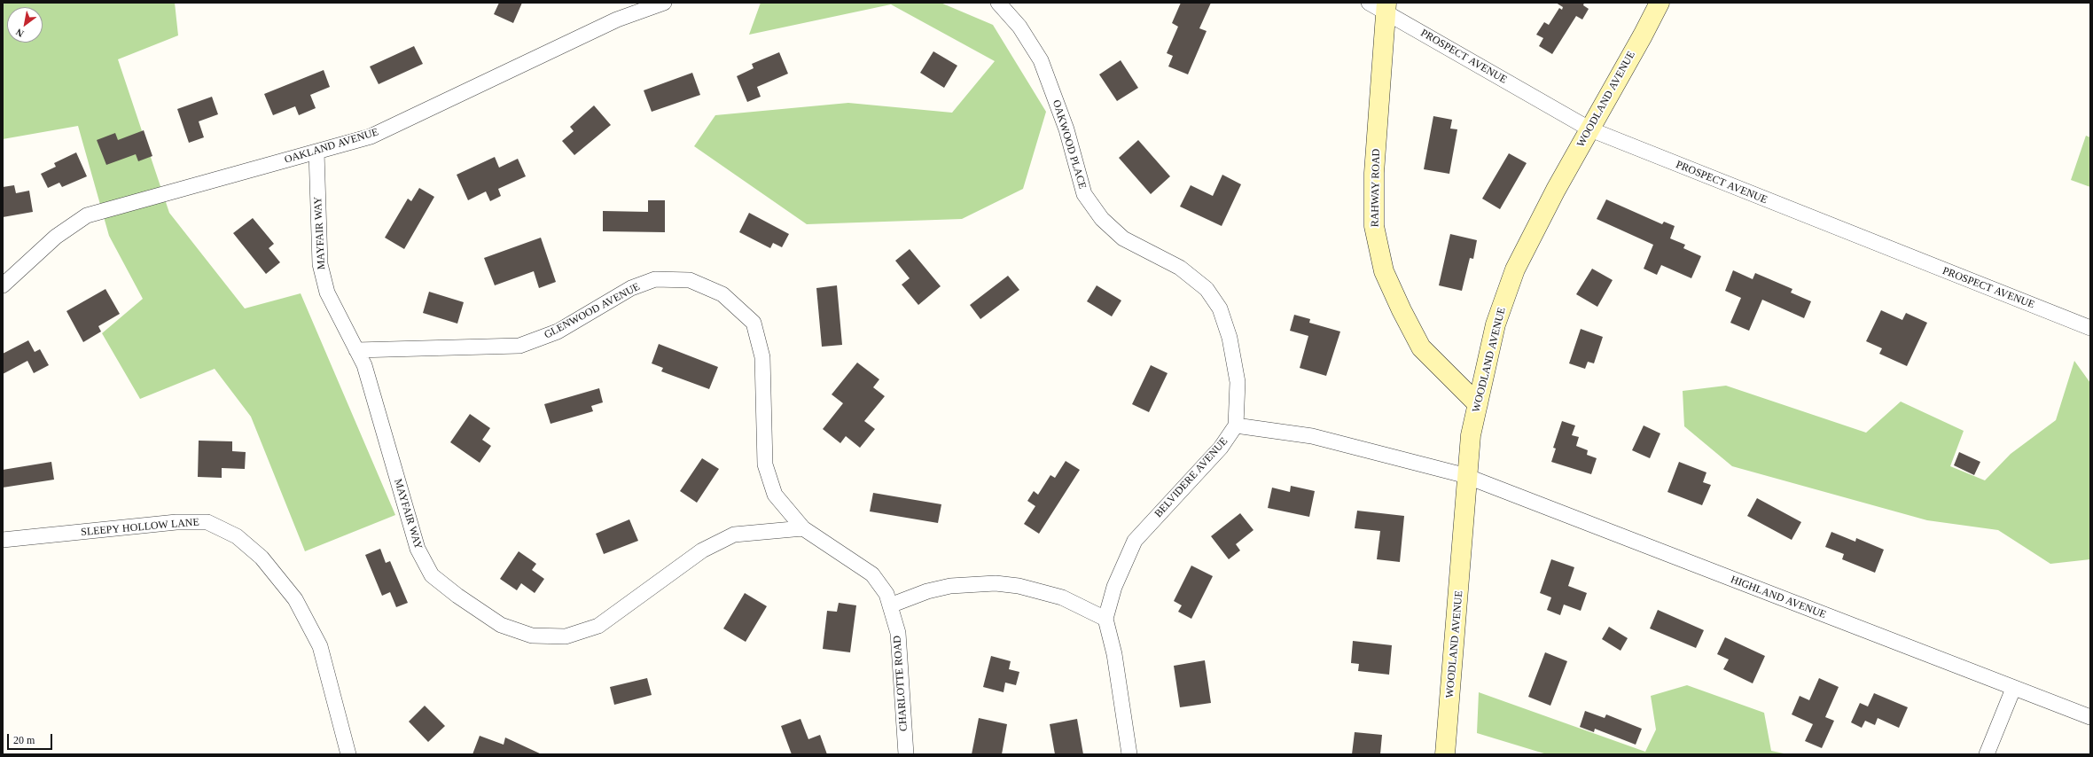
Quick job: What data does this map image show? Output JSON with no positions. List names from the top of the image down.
{
  "streets": {
    "street": [
      "PROSPECT AVENUE",
      "WOODLAND AVENUE",
      "OAKWOOD PLACE",
      "OAKLAND AVENUE",
      "RAHWAY ROAD",
      "MAYFAIR WAY",
      "GLENWOOD AVENUE",
      "BELVIDERE AVENUE",
      "SLEEPY HOLLOW LANE",
      "HIGHLAND AVENUE",
      "CHARLOTTE ROAD"
    ]
  },
  "crossings": [
    ["PROSPECT AVENUE", "WOODLAND AVENUE"],
    ["PROSPECT AVENUE", "RAHWAY ROAD"],
    ["WOODLAND AVENUE", "RAHWAY ROAD"],
    ["WOODLAND AVENUE", "HIGHLAND AVENUE"],
    ["OAKWOOD PLACE", "BELVIDERE AVENUE"],
    ["OAKLAND AVENUE", "MAYFAIR WAY"],
    ["MAYFAIR WAY", "GLENWOOD AVENUE"],
    ["GLENWOOD AVENUE", "CHARLOTTE ROAD"]
  ],
  "scale_bar": "20 m",
  "north": "bottom left"
}
